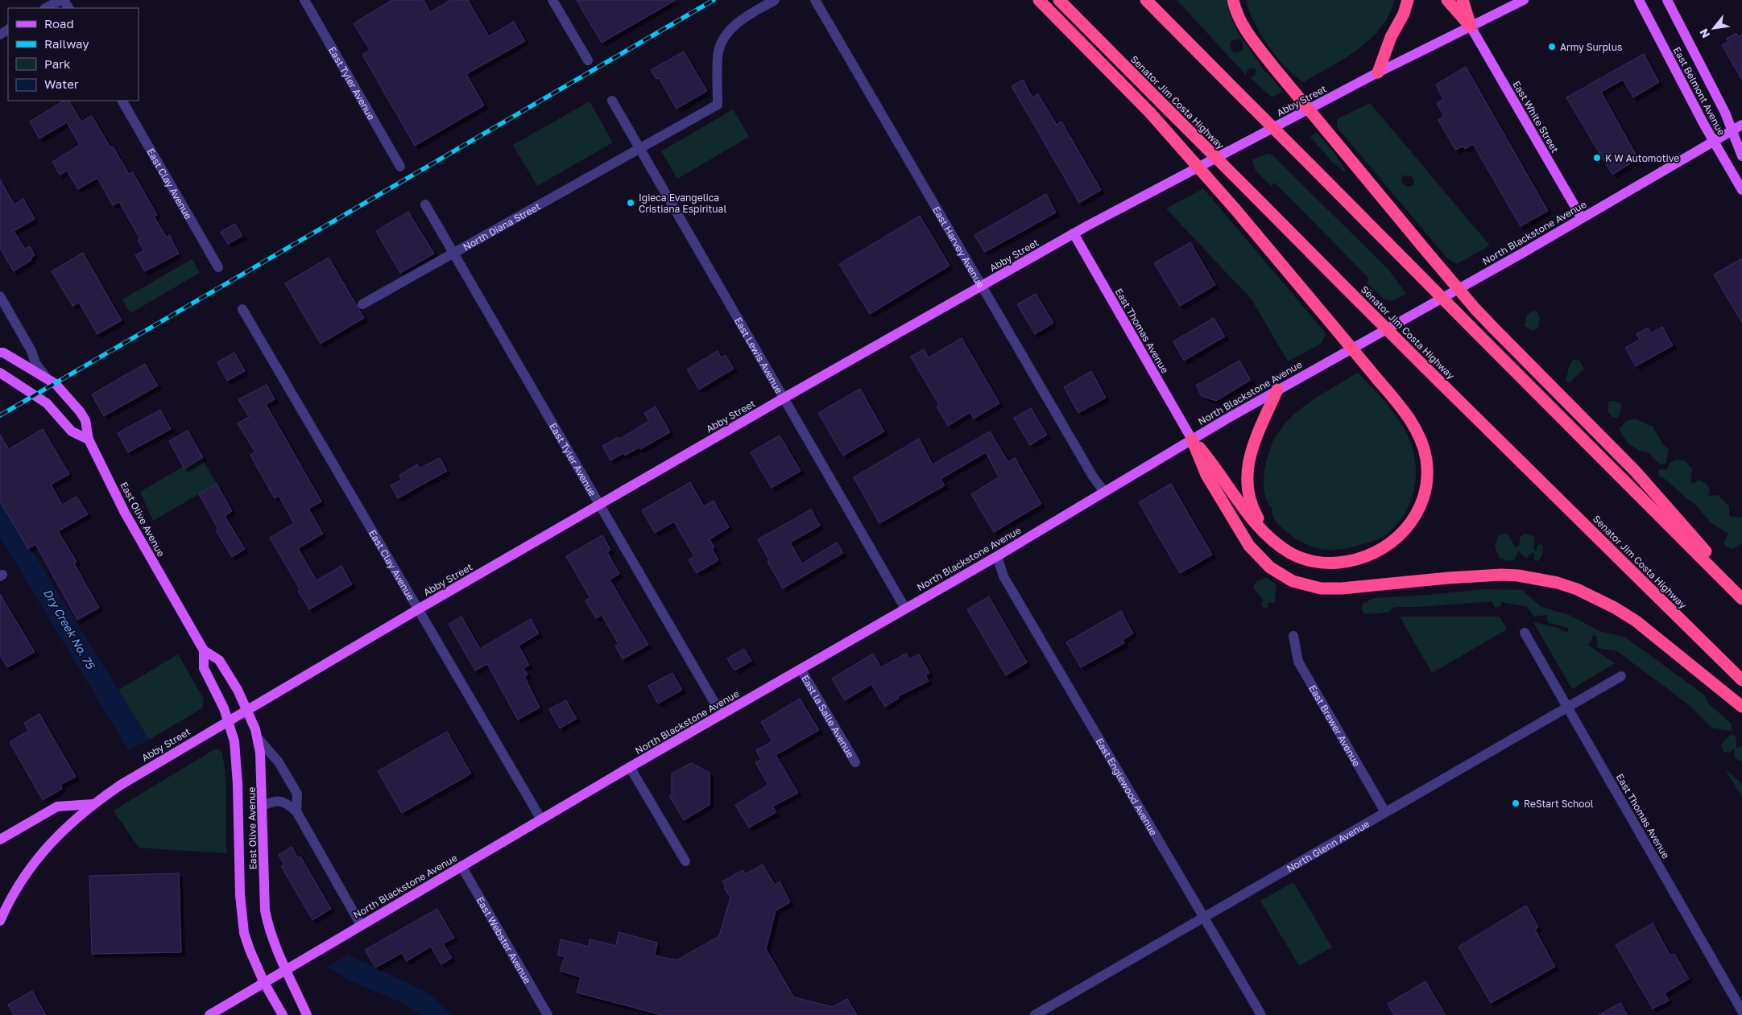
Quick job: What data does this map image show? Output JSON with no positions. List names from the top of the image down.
{
  "streets": {
    "highway": ["Senator Jim Costa Highway"],
    "main road": [
      "East Belmont Avenue",
      "Abby Street",
      "East White Street",
      "North Blackstone Avenue",
      "East Thomas Avenue",
      "East Olive Avenue"
    ],
    "street": [
      "East Tyler Avenue",
      "East Clay Avenue",
      "North Diana Street",
      "East Harvey Avenue",
      "East Lewis Avenue",
      "East la Salle Avenue",
      "East Brewer Avenue",
      "East Englewood Avenue",
      "North Glenn Avenue",
      "East Webster Avenue"
    ]
  },
  "crossings": [
    ["East Tyler Avenue", "Abby Street"],
    ["East Tyler Avenue", "North Diana Street"],
    ["East Tyler Avenue", "North Blackstone Avenue"],
    ["East Belmont Avenue", "North Blackstone Avenue"],
    ["Abby Street", "East White Street"],
    ["Abby Street", "East Clay Avenue"],
    ["Abby Street", "East Harvey Avenue"],
    ["Abby Street", "East Thomas Avenue"],
    ["Abby Street", "East Lewis Avenue"],
    ["Abby Street", "East Olive Avenue"],
    ["East White Street", "North Blackstone Avenue"],
    ["East Clay Avenue", "North Blackstone Avenue"],
    ["North Diana Street", "East Lewis Avenue"],
    ["North Blackstone Avenue", "East Harvey Avenue"],
    ["North Blackstone Avenue", "East Thomas Avenue"],
    ["North Blackstone Avenue", "East Lewis Avenue"],
    ["North Blackstone Avenue", "East Olive Avenue"],
    ["North Blackstone Avenue", "East la Salle Avenue"],
    ["North Blackstone Avenue", "East Englewood Avenue"],
    ["North Blackstone Avenue", "East Webster Avenue"],
    ["East Thomas Avenue", "North Glenn Avenue"],
    ["East Brewer Avenue", "North Glenn Avenue"],
    ["East Englewood Avenue", "North Glenn Avenue"]
  ],
  "water": ["Dry Creek No. 75"],
  "places": [
    "Army Surplus",
    "K W Automotive",
    "Igieca Evangelica Cristiana Espiritual",
    "ReStart School"
  ],
  "legend": [
    "Road",
    "Railway",
    "Park",
    "Water"
  ],
  "north": "bottom left"
}
